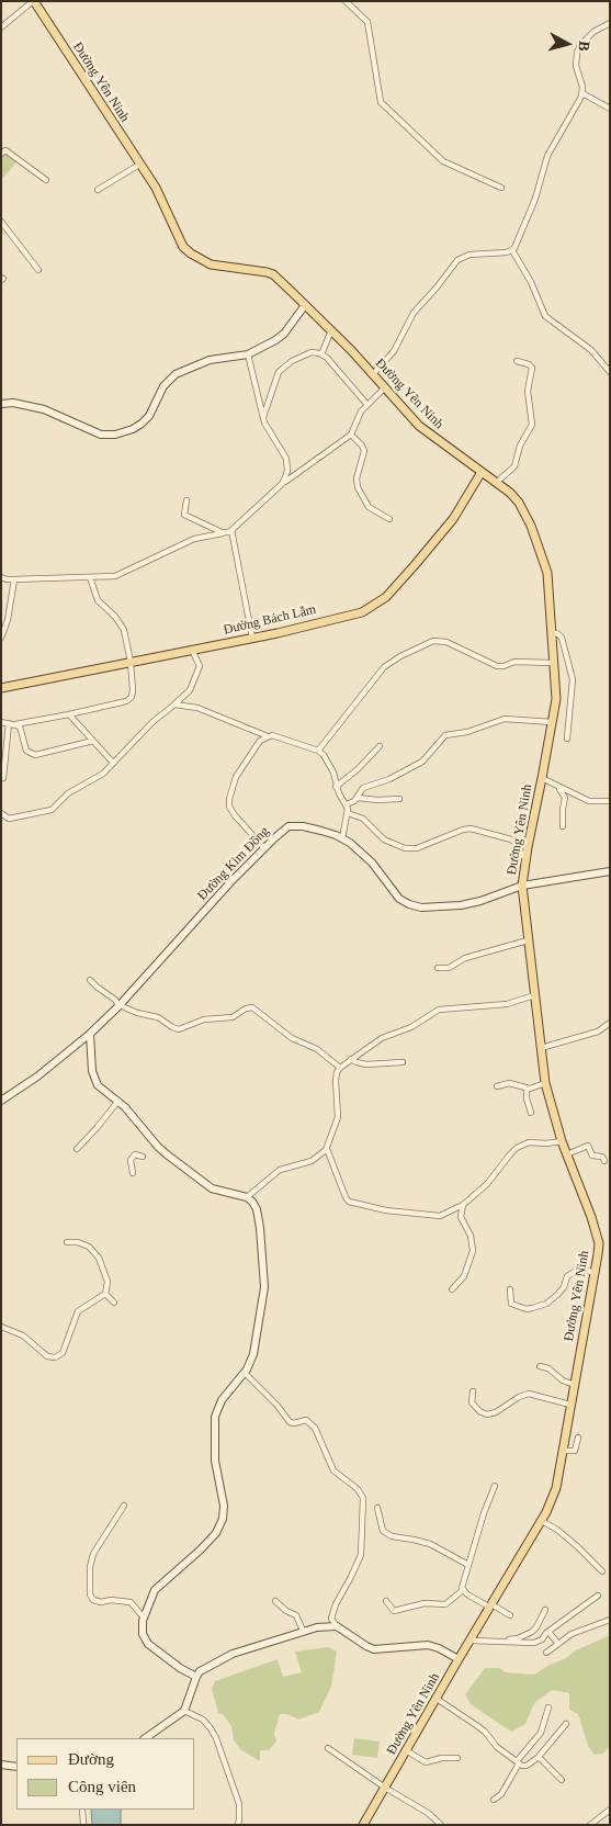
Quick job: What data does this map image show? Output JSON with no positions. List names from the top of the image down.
{
  "streets": {
    "main road": ["Đường Yên Ninh", "Đường Bách Lẫm"],
    "street": ["Đường Kim Đồng"]
  },
  "crossings": [
    ["Đường Yên Ninh", "Đường Bách Lẫm"],
    ["Đường Yên Ninh", "Đường Kim Đồng"]
  ],
  "legend": ["Đường", "Công viên"],
  "north": "right"
}
